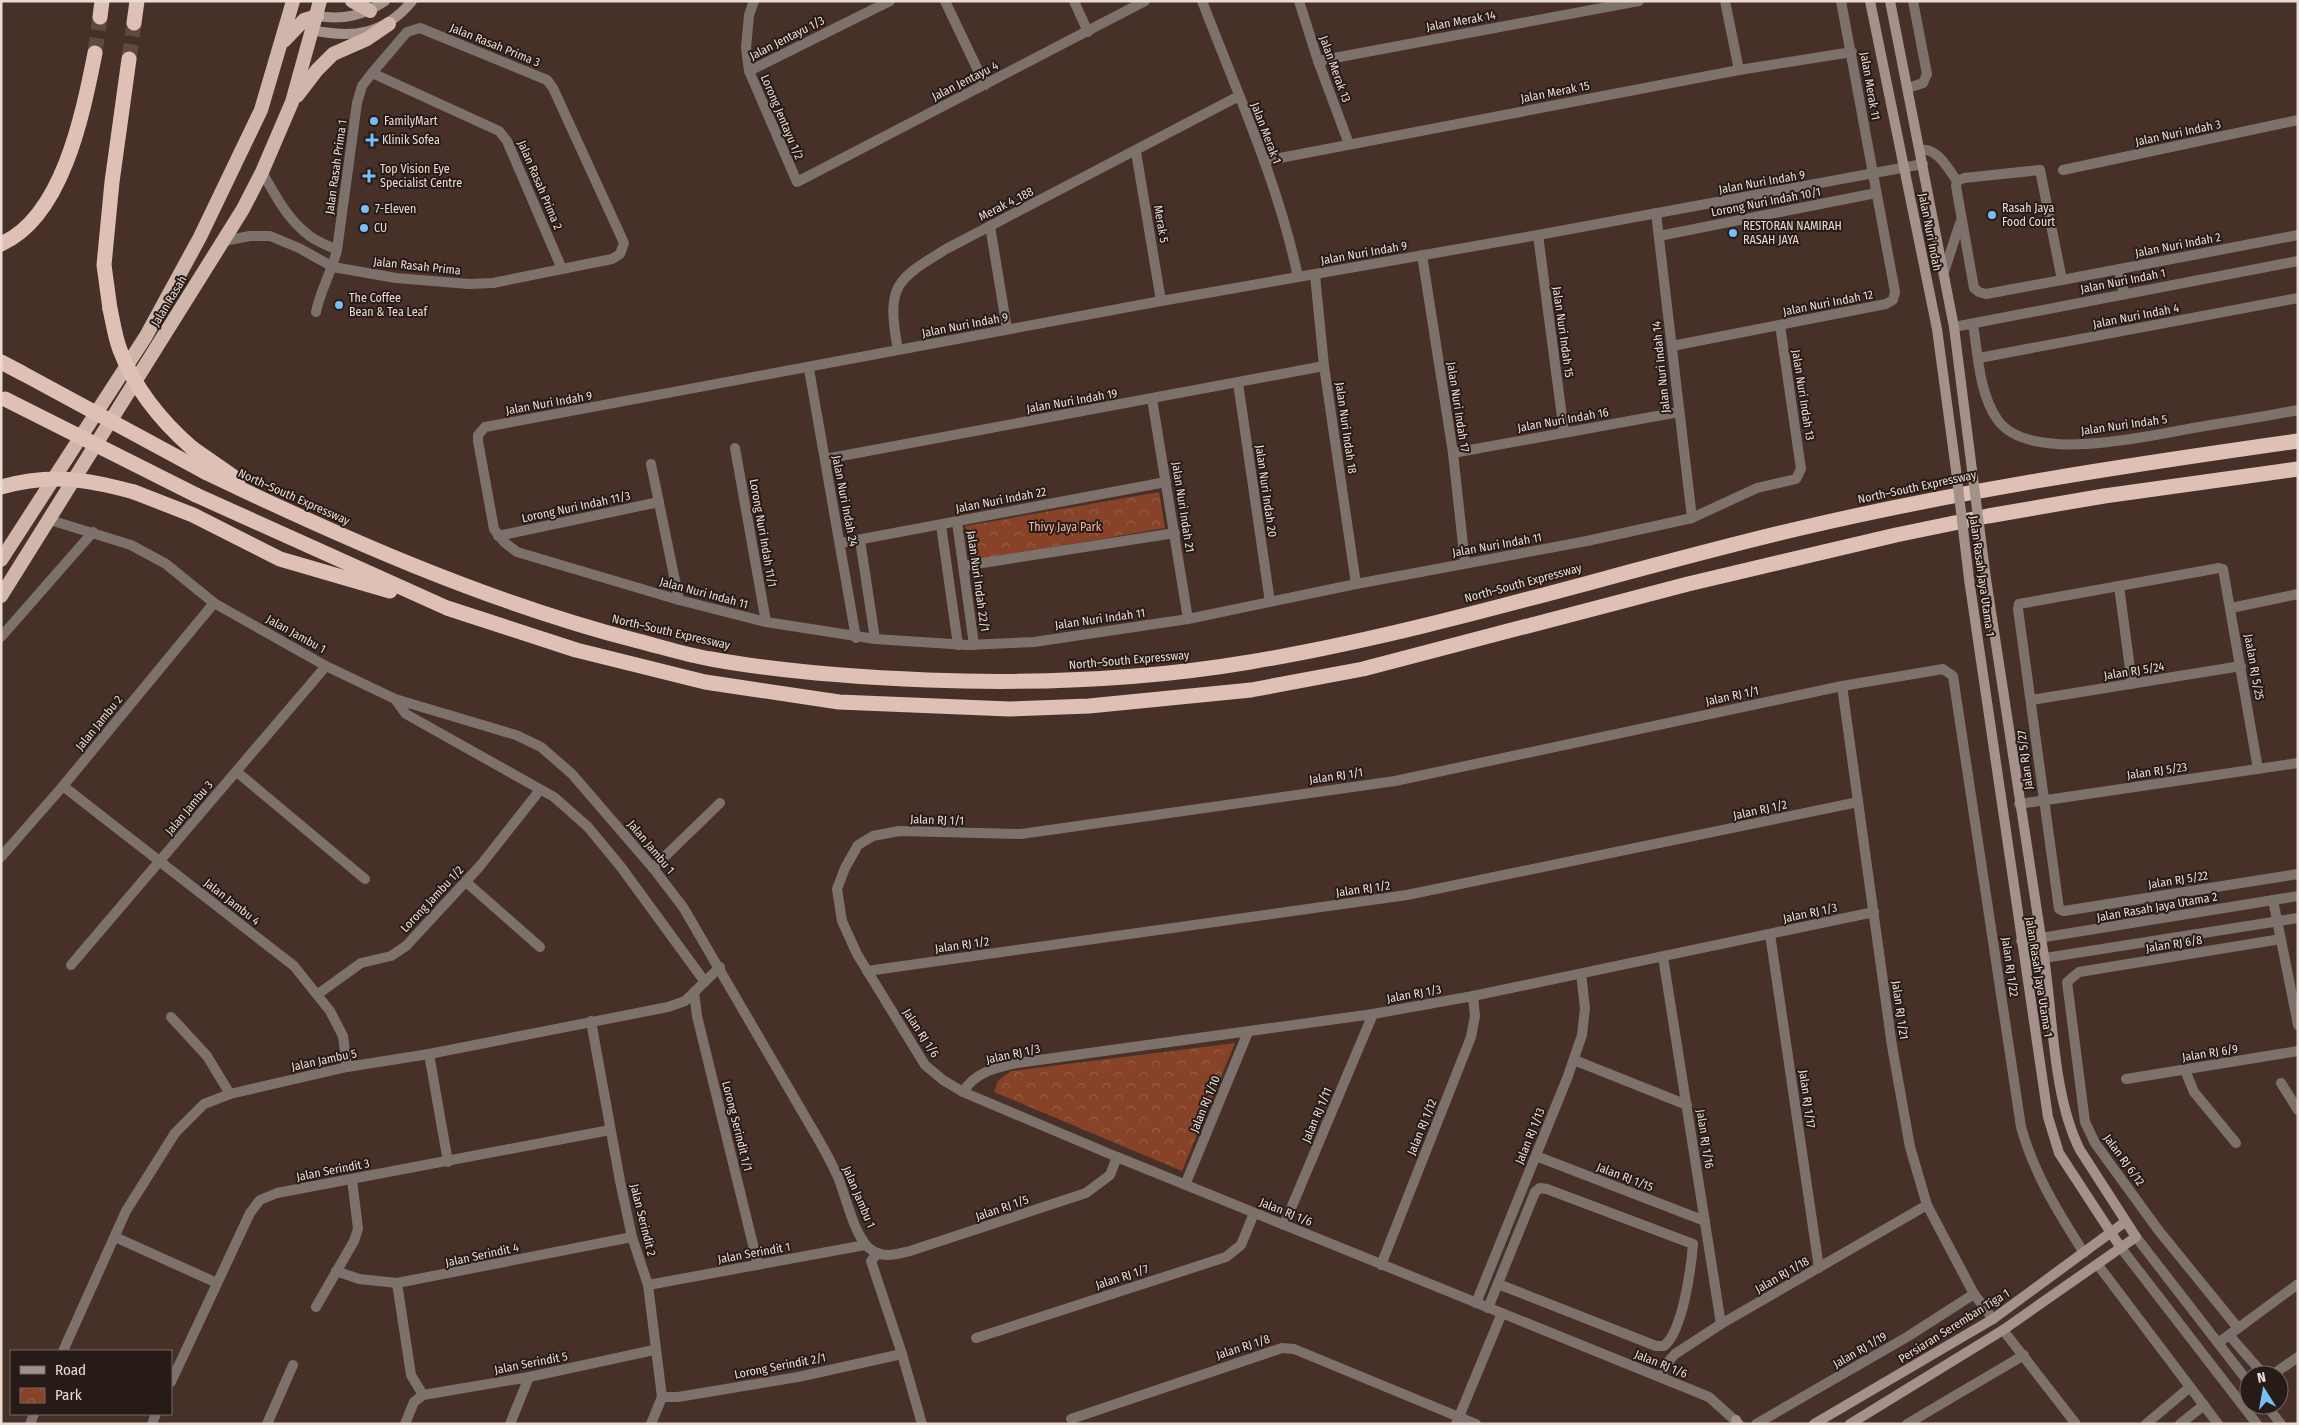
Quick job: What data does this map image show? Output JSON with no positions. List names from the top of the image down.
{
  "streets": {
    "highway": ["Jalan Rasah", "North–South Expressway"],
    "main road": ["Jalan Nuri Indah", "Jalan Rasah Jaya Utama 1", "Persiaran Seremban Tiga 1"],
    "street": [
      "Jalan Merak 14",
      "Jalan Jentayu 1/3",
      "Jalan Rasah Prima 3",
      "Jalan Merak 13",
      "Jalan Jentayu 4",
      "Jalan Merak 11",
      "Jalan Merak 15",
      "Lorong Jentayu 1/2",
      "Jalan Merak 1",
      "Jalan Nuri Indah 3",
      "Jalan Rasah Prima 1",
      "Jalan Nuri Indah 9",
      "Jalan Rasah Prima 2",
      "Lorong Nuri Indah 10/1",
      "Merak 4_188",
      "Merak 5",
      "Jalan Nuri Indah 2",
      "Jalan Rasah Prima",
      "Jalan Nuri Indah 1",
      "Jalan Nuri Indah 12",
      "Jalan Nuri Indah 4",
      "Jalan Nuri Indah 15",
      "Jalan Nuri Indah 14",
      "Jalan Nuri Indah 13",
      "Jalan Nuri Indah 19",
      "Jalan Nuri Indah 17",
      "Jalan Nuri Indah 16",
      "Jalan Nuri Indah 5",
      "Jalan Nuri Indah 18",
      "Jalan Nuri Indah 20",
      "Jalan Nuri Indah 22",
      "Jalan Nuri Indah 24",
      "Lorong Nuri Indah 11/3",
      "Jalan Nuri Indah 21",
      "Lorong Nuri Indah 11/1",
      "Jalan Nuri Indah 11",
      "Jalan Nuri Indah 22/1",
      "Jalan Jambu 1",
      "Jaalan RJ 5/25",
      "Jalan RJ 5/24",
      "Jalan RJ 1/1",
      "Jalan Jambu 2",
      "Jalan RJ 5/27",
      "Jalan RJ 5/23",
      "Jalan Jambu 3",
      "Jalan RJ 1/2",
      "Jalan RJ 5/22",
      "Lorong Jambu 1/2",
      "Jalan Jambu 4",
      "Jalan Rasah Jaya Utama 2",
      "Jalan RJ 1/3",
      "Jalan RJ 6/8",
      "Jalan RJ 1/22",
      "Jalan RJ 1/21",
      "Jalan RJ 1/6",
      "Jalan RJ 6/9",
      "Jalan Jambu 5",
      "Jalan RJ 1/17",
      "Jalan RJ 1/10",
      "Jalan RJ 1/11",
      "Lorong Serindit 1/1",
      "Jalan RJ 1/12",
      "Jalan RJ 1/13",
      "Jalan RJ 1/16",
      "Jalan RJ 6/12",
      "Jalan Serindit 3",
      "Jalan RJ 1/15",
      "Jalan RJ 1/5",
      "Jalan Serindit 2",
      "Jalan Serindit 1",
      "Jalan Serindit 4",
      "Jalan RJ 1/18",
      "Jalan RJ 1/7",
      "Jalan RJ 1/8",
      "Jalan RJ 1/19",
      "Jalan Serindit 5",
      "Lorong Serindit 2/1"
    ]
  },
  "crossings": [
    ["Jalan Merak 14", "Jalan Merak 13"],
    ["Jalan Jentayu 1/3", "Lorong Jentayu 1/2"],
    ["Jalan Rasah Prima 3", "Jalan Rasah Prima 1"],
    ["Jalan Rasah Prima 3", "Jalan Rasah Prima 2"],
    ["Jalan Rasah Prima 3", "Jalan Rasah Prima"],
    ["Jalan Merak 13", "Jalan Merak 15"],
    ["Jalan Jentayu 4", "Lorong Jentayu 1/2"],
    ["Jalan Merak 11", "Jalan Merak 15"],
    ["Jalan Merak 11", "Jalan Nuri Indah 9"],
    ["Jalan Merak 11", "Jalan Nuri Indah 12"],
    ["Jalan Merak 15", "Jalan Merak 1"],
    ["Jalan Merak 1", "Jalan Nuri Indah 9"],
    ["Jalan Merak 1", "Merak 4_188"],
    ["Jalan Rasah Prima 1", "Jalan Rasah Prima 2"],
    ["Jalan Rasah Prima 1", "Jalan Rasah Prima"],
    ["Jalan Nuri Indah 9", "Merak 4_188"],
    ["Jalan Nuri Indah 9", "Merak 5"],
    ["Jalan Nuri Indah 9", "Jalan Nuri Indah"],
    ["Jalan Nuri Indah 9", "Jalan Nuri Indah 12"],
    ["Jalan Nuri Indah 9", "Jalan Nuri Indah 15"],
    ["Jalan Nuri Indah 9", "Jalan Nuri Indah 14"],
    ["Jalan Nuri Indah 9", "Jalan Nuri Indah 17"],
    ["Jalan Nuri Indah 9", "Jalan Nuri Indah 18"],
    ["Jalan Nuri Indah 9", "Jalan Nuri Indah 24"],
    ["Jalan Nuri Indah 9", "Lorong Nuri Indah 11/3"],
    ["Jalan Nuri Indah 9", "Jalan Nuri Indah 11"],
    ["Jalan Rasah Prima 2", "Jalan Rasah Prima"],
    ["Lorong Nuri Indah 10/1", "Jalan Nuri Indah 12"],
    ["Lorong Nuri Indah 10/1", "Jalan Nuri Indah 14"],
    ["Merak 4_188", "Merak 5"],
    ["Jalan Nuri Indah", "Jalan Nuri Indah 1"],
    ["Jalan Nuri Indah", "Jalan Rasah Jaya Utama 1"],
    ["Jalan Rasah Prima", "Jalan Rasah"],
    ["Jalan Nuri Indah 1", "Jalan Nuri Indah 5"],
    ["Jalan Rasah", "Jalan Jambu 1"],
    ["Jalan Nuri Indah 12", "Jalan Nuri Indah 14"],
    ["Jalan Nuri Indah 12", "Jalan Nuri Indah 13"],
    ["Jalan Nuri Indah 4", "Jalan Nuri Indah 5"],
    ["Jalan Nuri Indah 15", "Jalan Nuri Indah 16"],
    ["Jalan Nuri Indah 14", "Jalan Nuri Indah 16"],
    ["Jalan Nuri Indah 14", "Jalan Nuri Indah 11"],
    ["Jalan Nuri Indah 13", "Jalan Nuri Indah 11"],
    ["Jalan Nuri Indah 19", "Jalan Nuri Indah 18"],
    ["Jalan Nuri Indah 19", "Jalan Nuri Indah 20"],
    ["Jalan Nuri Indah 19", "Jalan Nuri Indah 24"],
    ["Jalan Nuri Indah 19", "Jalan Nuri Indah 21"],
    ["Jalan Nuri Indah 17", "Jalan Nuri Indah 16"],
    ["Jalan Nuri Indah 17", "Jalan Nuri Indah 11"],
    ["Jalan Nuri Indah 18", "Jalan Nuri Indah 11"],
    ["Jalan Nuri Indah 20", "Jalan Nuri Indah 11"],
    ["Jalan Nuri Indah 22", "Jalan Nuri Indah 24"],
    ["Jalan Nuri Indah 22", "Jalan Nuri Indah 21"],
    ["Jalan Nuri Indah 22", "Jalan Nuri Indah 22/1"],
    ["Jalan Nuri Indah 24", "Jalan Nuri Indah 11"],
    ["Lorong Nuri Indah 11/3", "Jalan Nuri Indah 11"],
    ["Jalan Nuri Indah 21", "Jalan Nuri Indah 11"],
    ["Lorong Nuri Indah 11/1", "Jalan Nuri Indah 11"],
    ["Jalan Nuri Indah 11", "Jalan Nuri Indah 22/1"],
    ["Jalan Rasah Jaya Utama 1", "Jalan RJ 5/23"],
    ["Jalan Rasah Jaya Utama 1", "Jalan Rasah Jaya Utama 2"],
    ["Jalan Rasah Jaya Utama 1", "Persiaran Seremban Tiga 1"],
    ["Jalan Jambu 1", "Jalan Jambu 2"],
    ["Jalan Jambu 1", "Jalan Jambu 3"],
    ["Jalan Jambu 1", "Jalan Jambu 5"],
    ["Jalan Jambu 1", "Jalan RJ 1/5"],
    ["Jalan Jambu 1", "Jalan Serindit 1"],
    ["Jaalan RJ 5/25", "Jalan RJ 5/24"],
    ["Jaalan RJ 5/25", "Jalan RJ 5/27"],
    ["Jaalan RJ 5/25", "Jalan RJ 5/23"],
    ["Jalan RJ 5/24", "Jalan RJ 5/27"],
    ["Jalan RJ 1/1", "Jalan RJ 1/2"],
    ["Jalan RJ 1/1", "Jalan RJ 1/22"],
    ["Jalan RJ 1/1", "Jalan RJ 1/21"],
    ["Jalan RJ 1/1", "Jalan RJ 1/6"],
    ["Jalan Jambu 2", "Jalan Jambu 4"],
    ["Jalan RJ 5/27", "Jalan RJ 5/23"],
    ["Jalan RJ 5/27", "Jalan RJ 5/22"],
    ["Jalan Jambu 3", "Jalan Jambu 4"],
    ["Jalan RJ 1/2", "Jalan RJ 1/21"],
    ["Jalan RJ 1/2", "Jalan RJ 1/6"],
    ["Lorong Jambu 1/2", "Jalan Jambu 4"],
    ["Jalan Jambu 4", "Jalan Jambu 5"],
    ["Jalan RJ 1/3", "Jalan RJ 1/21"],
    ["Jalan RJ 1/3", "Jalan RJ 1/6"],
    ["Jalan RJ 1/3", "Jalan RJ 1/17"],
    ["Jalan RJ 1/3", "Jalan RJ 1/10"],
    ["Jalan RJ 1/3", "Jalan RJ 1/11"],
    ["Jalan RJ 1/3", "Jalan RJ 1/12"],
    ["Jalan RJ 1/3", "Jalan RJ 1/13"],
    ["Jalan RJ 1/3", "Jalan RJ 1/16"],
    ["Jalan RJ 6/8", "Jalan RJ 6/12"],
    ["Jalan RJ 1/22", "Persiaran Seremban Tiga 1"],
    ["Jalan RJ 1/21", "Jalan RJ 1/18"],
    ["Jalan RJ 1/21", "Persiaran Seremban Tiga 1"],
    ["Jalan RJ 1/21", "Jalan RJ 1/19"],
    ["Jalan RJ 1/6", "Jalan RJ 1/10"],
    ["Jalan RJ 1/6", "Jalan RJ 1/11"],
    ["Jalan RJ 1/6", "Jalan RJ 1/12"],
    ["Jalan RJ 1/6", "Jalan RJ 1/13"],
    ["Jalan RJ 1/6", "Jalan RJ 1/5"],
    ["Jalan RJ 1/6", "Jalan RJ 1/18"],
    ["Jalan RJ 1/6", "Jalan RJ 1/7"],
    ["Jalan Jambu 5", "Lorong Serindit 1/1"],
    ["Jalan Jambu 5", "Jalan Serindit 2"],
    ["Jalan RJ 1/17", "Jalan RJ 1/18"],
    ["Lorong Serindit 1/1", "Jalan Serindit 1"],
    ["Jalan RJ 1/13", "Jalan RJ 1/15"],
    ["Jalan RJ 1/16", "Jalan RJ 1/15"],
    ["Jalan RJ 1/16", "Jalan RJ 1/18"],
    ["Jalan Serindit 3", "Jalan Serindit 2"],
    ["Jalan Serindit 2", "Jalan Serindit 1"],
    ["Jalan Serindit 2", "Jalan Serindit 4"],
    ["Jalan Serindit 2", "Jalan Serindit 5"],
    ["Jalan Serindit 2", "Lorong Serindit 2/1"]
  ],
  "parks": ["Thivy Jaya Park"],
  "places": {
    "other": [
      "FamilyMart",
      "7-Eleven",
      "Rasah Jaya Food Court",
      "CU",
      "RESTORAN NAMIRAH RASAH JAYA",
      "The Coffee Bean & Tea Leaf"
    ],
    "health": ["Klinik Sofea", "Top Vision Eye Specialist Centre"]
  },
  "legend": ["Road", "Park"],
  "north": "top"
}
